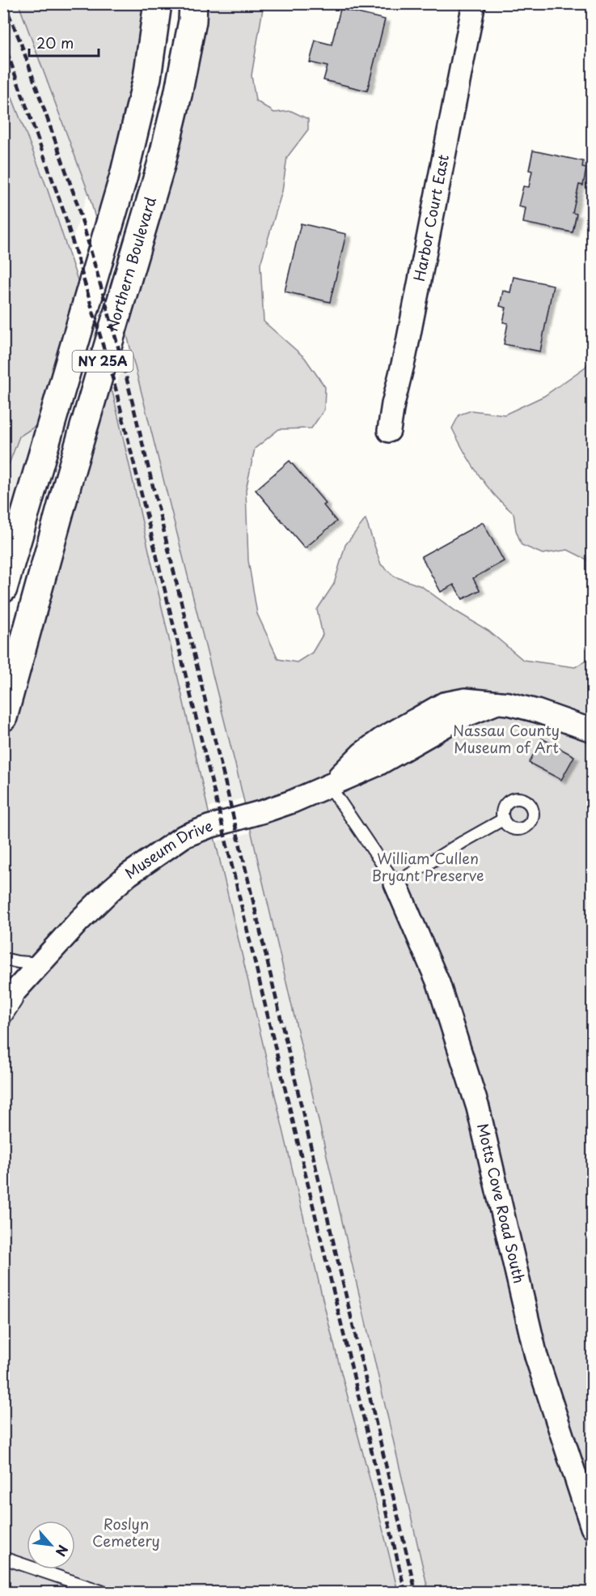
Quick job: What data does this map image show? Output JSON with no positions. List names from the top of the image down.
{
  "streets": {
    "main road": ["Northern Boulevard", "NY 25A"],
    "street": ["Harbor Court East", "Museum Drive", "Motts Cove Road South"]
  },
  "parks": ["Nassau County Museum of Art", "William Cullen Bryant Preserve", "Roslyn Cemetery"],
  "scale_bar": "20 m",
  "north": "bottom right"
}
